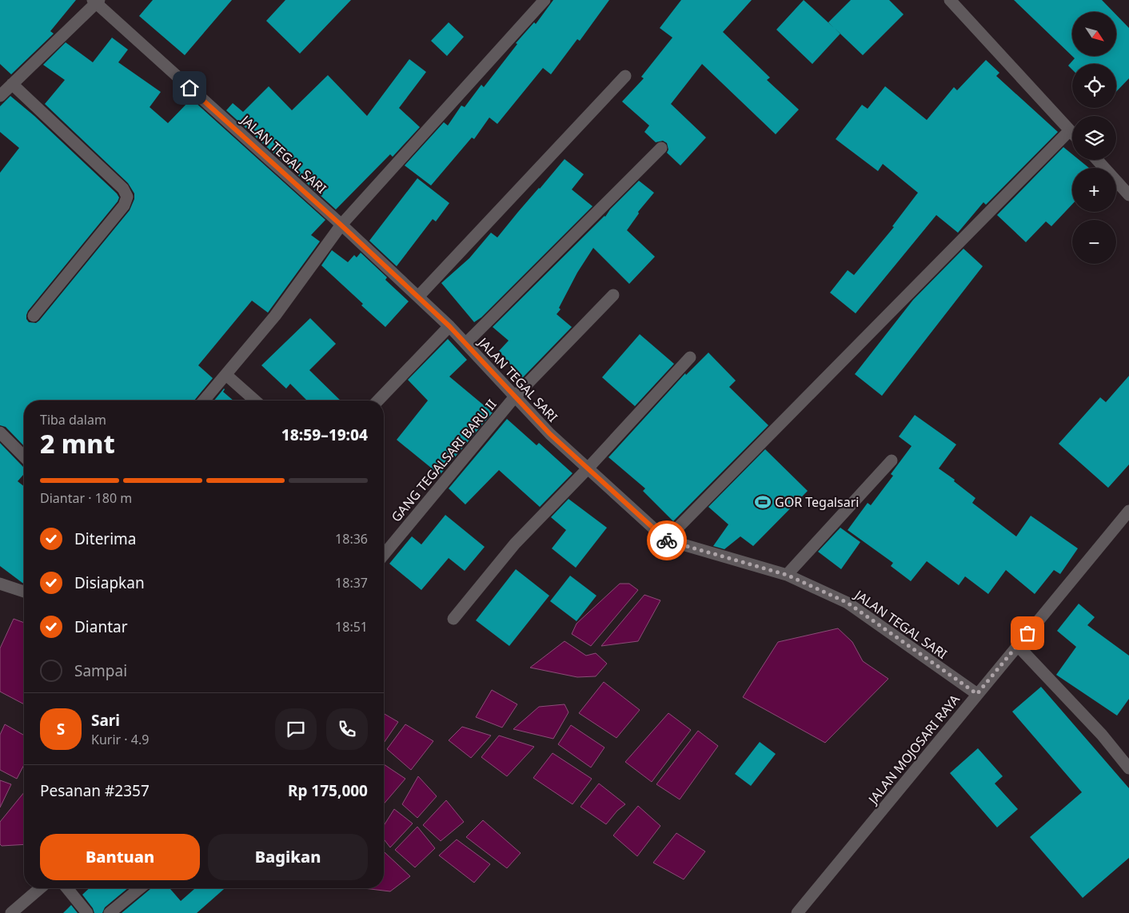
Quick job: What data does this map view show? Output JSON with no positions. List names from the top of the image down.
{
  "streets": {
    "street": ["JALAN TEGAL SARI", "GANG TEGALSARI BARU II", "JALAN MOJOSARI RAYA"]
  },
  "crossings": [
    ["JALAN TEGAL SARI", "GANG TEGALSARI BARU II"],
    ["JALAN TEGAL SARI", "JALAN MOJOSARI RAYA"]
  ],
  "places": {
    "sports": ["GOR Tegalsari"]
  },
  "north": "bottom right",
  "page": {
    "map_buttons": ["+", "−"],
    "heading": ["2 mnt", "Tiba dalam", "18:59–19:04"],
    "panel": [
      "Sari",
      "Kurir · 4.9",
      "Pesanan #2357",
      "Rp 175,000"
    ],
    "bar": "Diantar · 180 m",
    "list": [
      ["Diterima", "18:36"],
      ["Disiapkan", "18:37"],
      ["Diantar", "18:51"],
      "Sampai"
    ],
    "round": "S",
    "buttons": ["Bantuan", "Bagikan"]
  }
}
